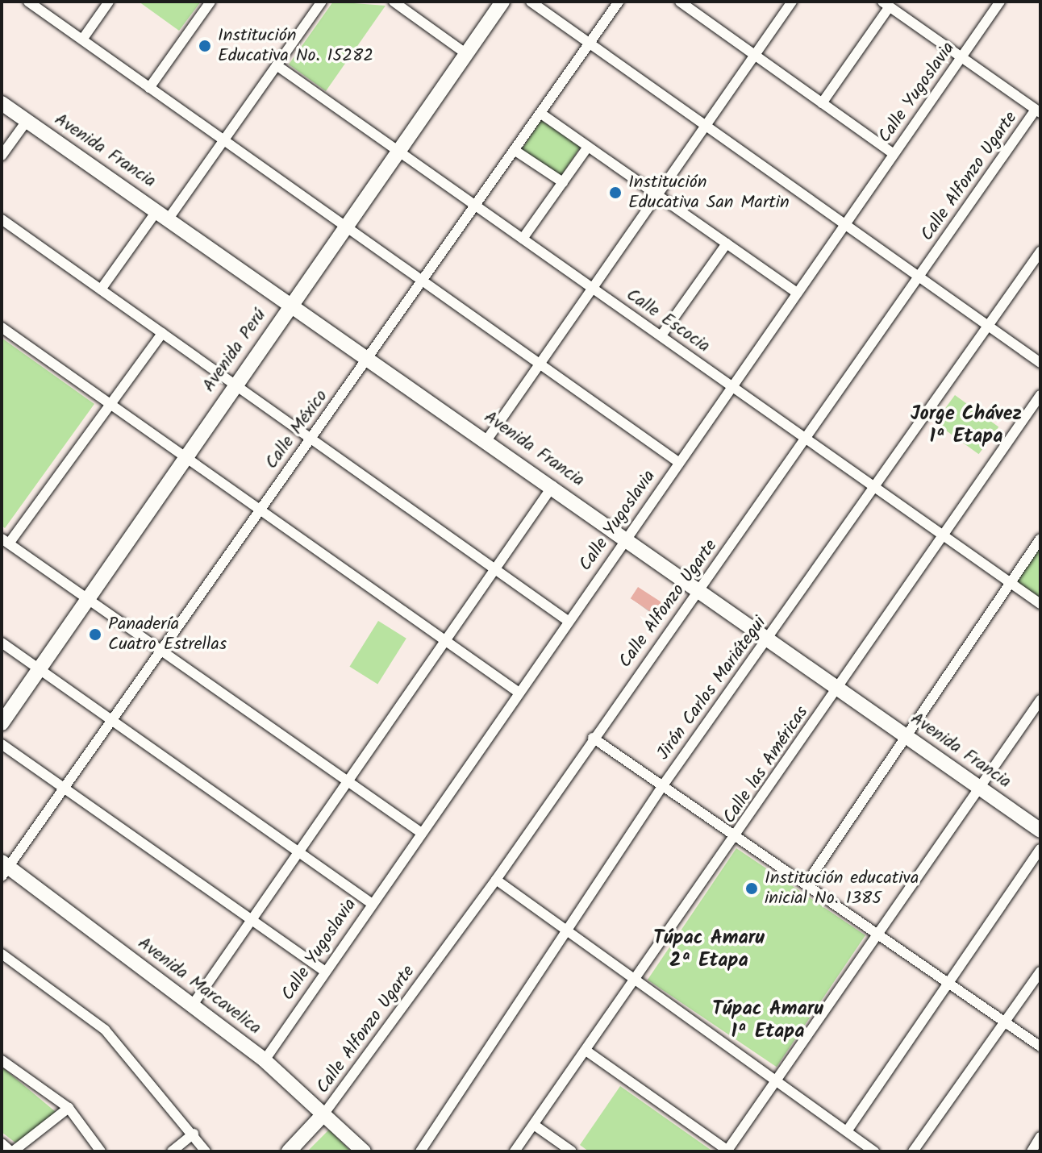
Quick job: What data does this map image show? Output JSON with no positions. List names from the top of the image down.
{
  "streets": {
    "street": [
      "Calle Yugoslavia",
      "Avenida Francia",
      "Calle Alfonzo Ugarte",
      "Calle Escocia",
      "Avenida Perú",
      "Calle México",
      "Jirón Carlos Mariátegui",
      "Calle las Américas",
      "Avenida Marcavelica"
    ]
  },
  "crossings": [
    ["Calle Yugoslavia", "Avenida Francia"],
    ["Calle Yugoslavia", "Calle Escocia"],
    ["Calle Yugoslavia", "Avenida Marcavelica"],
    ["Avenida Francia", "Calle Alfonzo Ugarte"],
    ["Avenida Francia", "Avenida Perú"],
    ["Avenida Francia", "Calle México"],
    ["Avenida Francia", "Jirón Carlos Mariátegui"],
    ["Avenida Francia", "Calle las Américas"],
    ["Calle Alfonzo Ugarte", "Calle Escocia"],
    ["Calle Alfonzo Ugarte", "Avenida Marcavelica"],
    ["Calle Escocia", "Avenida Perú"],
    ["Calle Escocia", "Calle México"],
    ["Calle Escocia", "Jirón Carlos Mariátegui"],
    ["Calle Escocia", "Calle las Américas"],
    ["Calle México", "Avenida Marcavelica"]
  ],
  "districts": ["Jorge Chávez 1ª Etapa", "Túpac Amaru 2ª Etapa", "Túpac Amaru 1ª Etapa"],
  "places": [
    "Institución Educativa No. 15282",
    "Institución Educativa San Martin",
    "Panadería Cuatro Estrellas",
    "Institución educativa inicial No. 1385"
  ]
}
